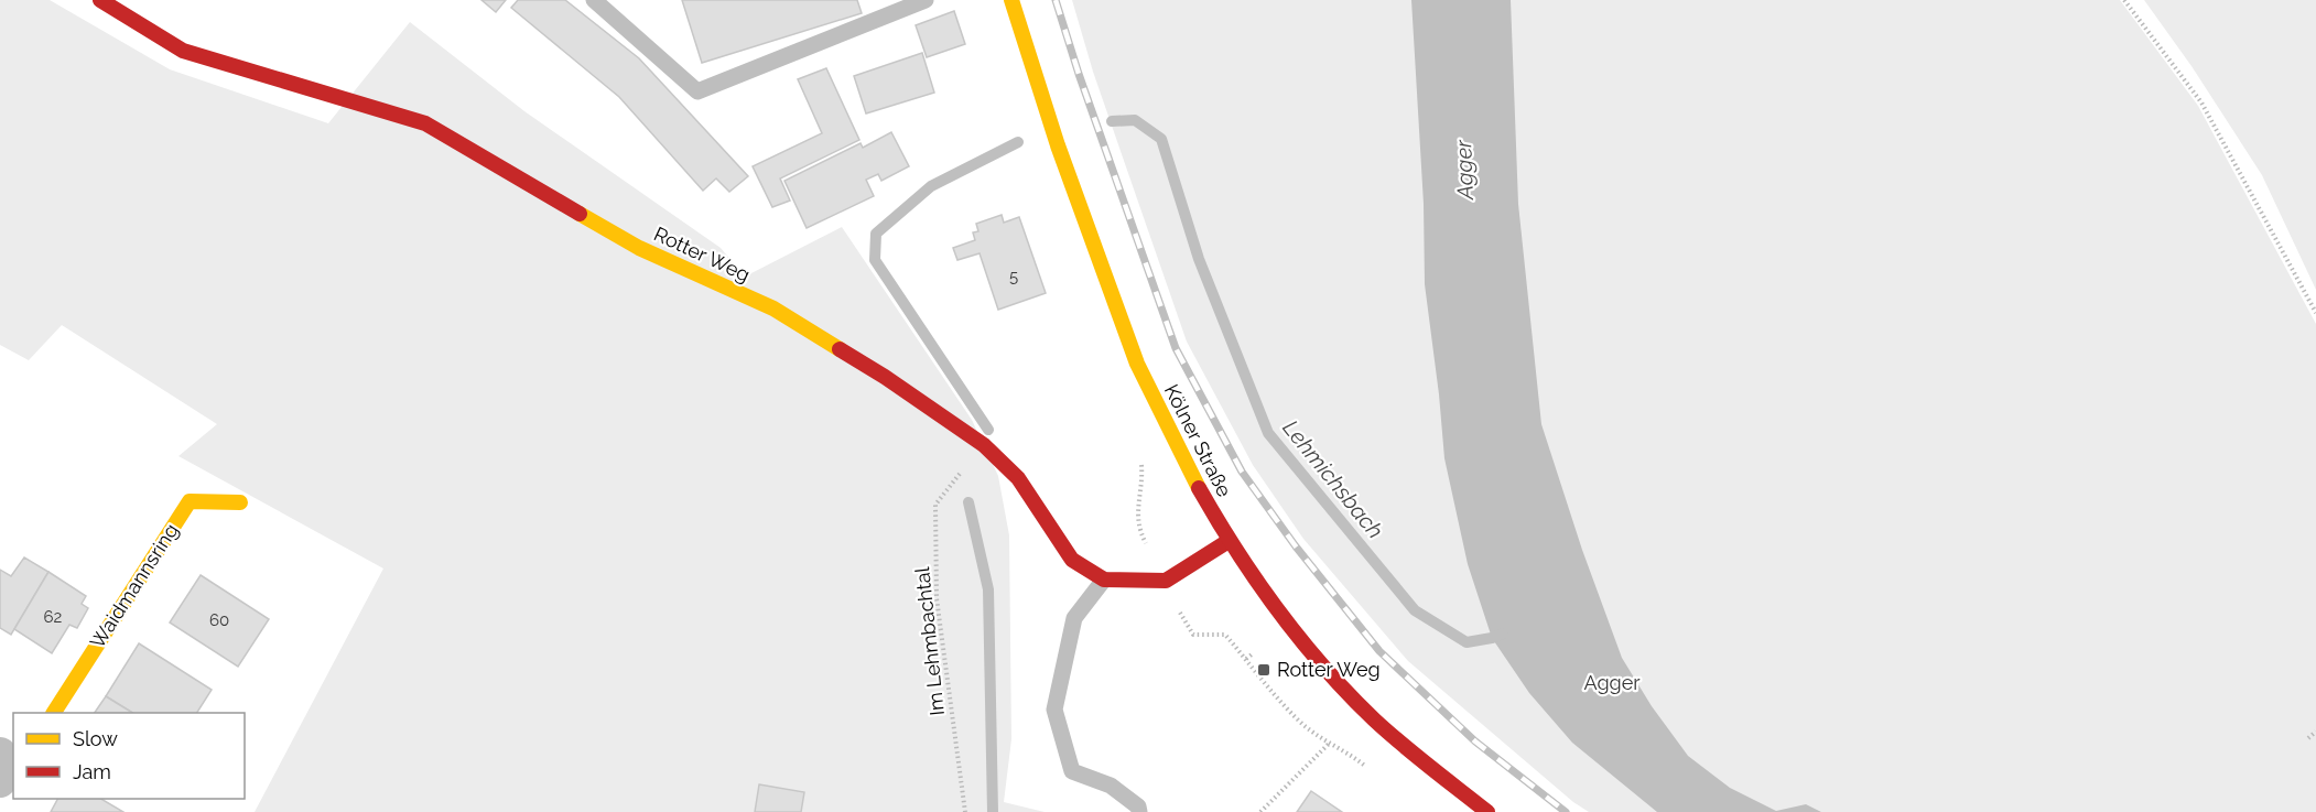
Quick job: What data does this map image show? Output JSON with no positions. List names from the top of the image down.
{
  "streets": {
    "street": ["Rotter Weg", "Kölner Straße", "Waidmannsring"],
    "path": ["Im Lehmbachtal"]
  },
  "crossings": [
    ["Rotter Weg", "Im Lehmbachtal"]
  ],
  "water": ["Agger", "Lehmichsbach"],
  "parks": ["Agger"],
  "places": {
    "transit": ["Rotter Weg"]
  },
  "house_numbers": ["5", "62", "60"],
  "legend": ["Slow", "Jam"]
}
